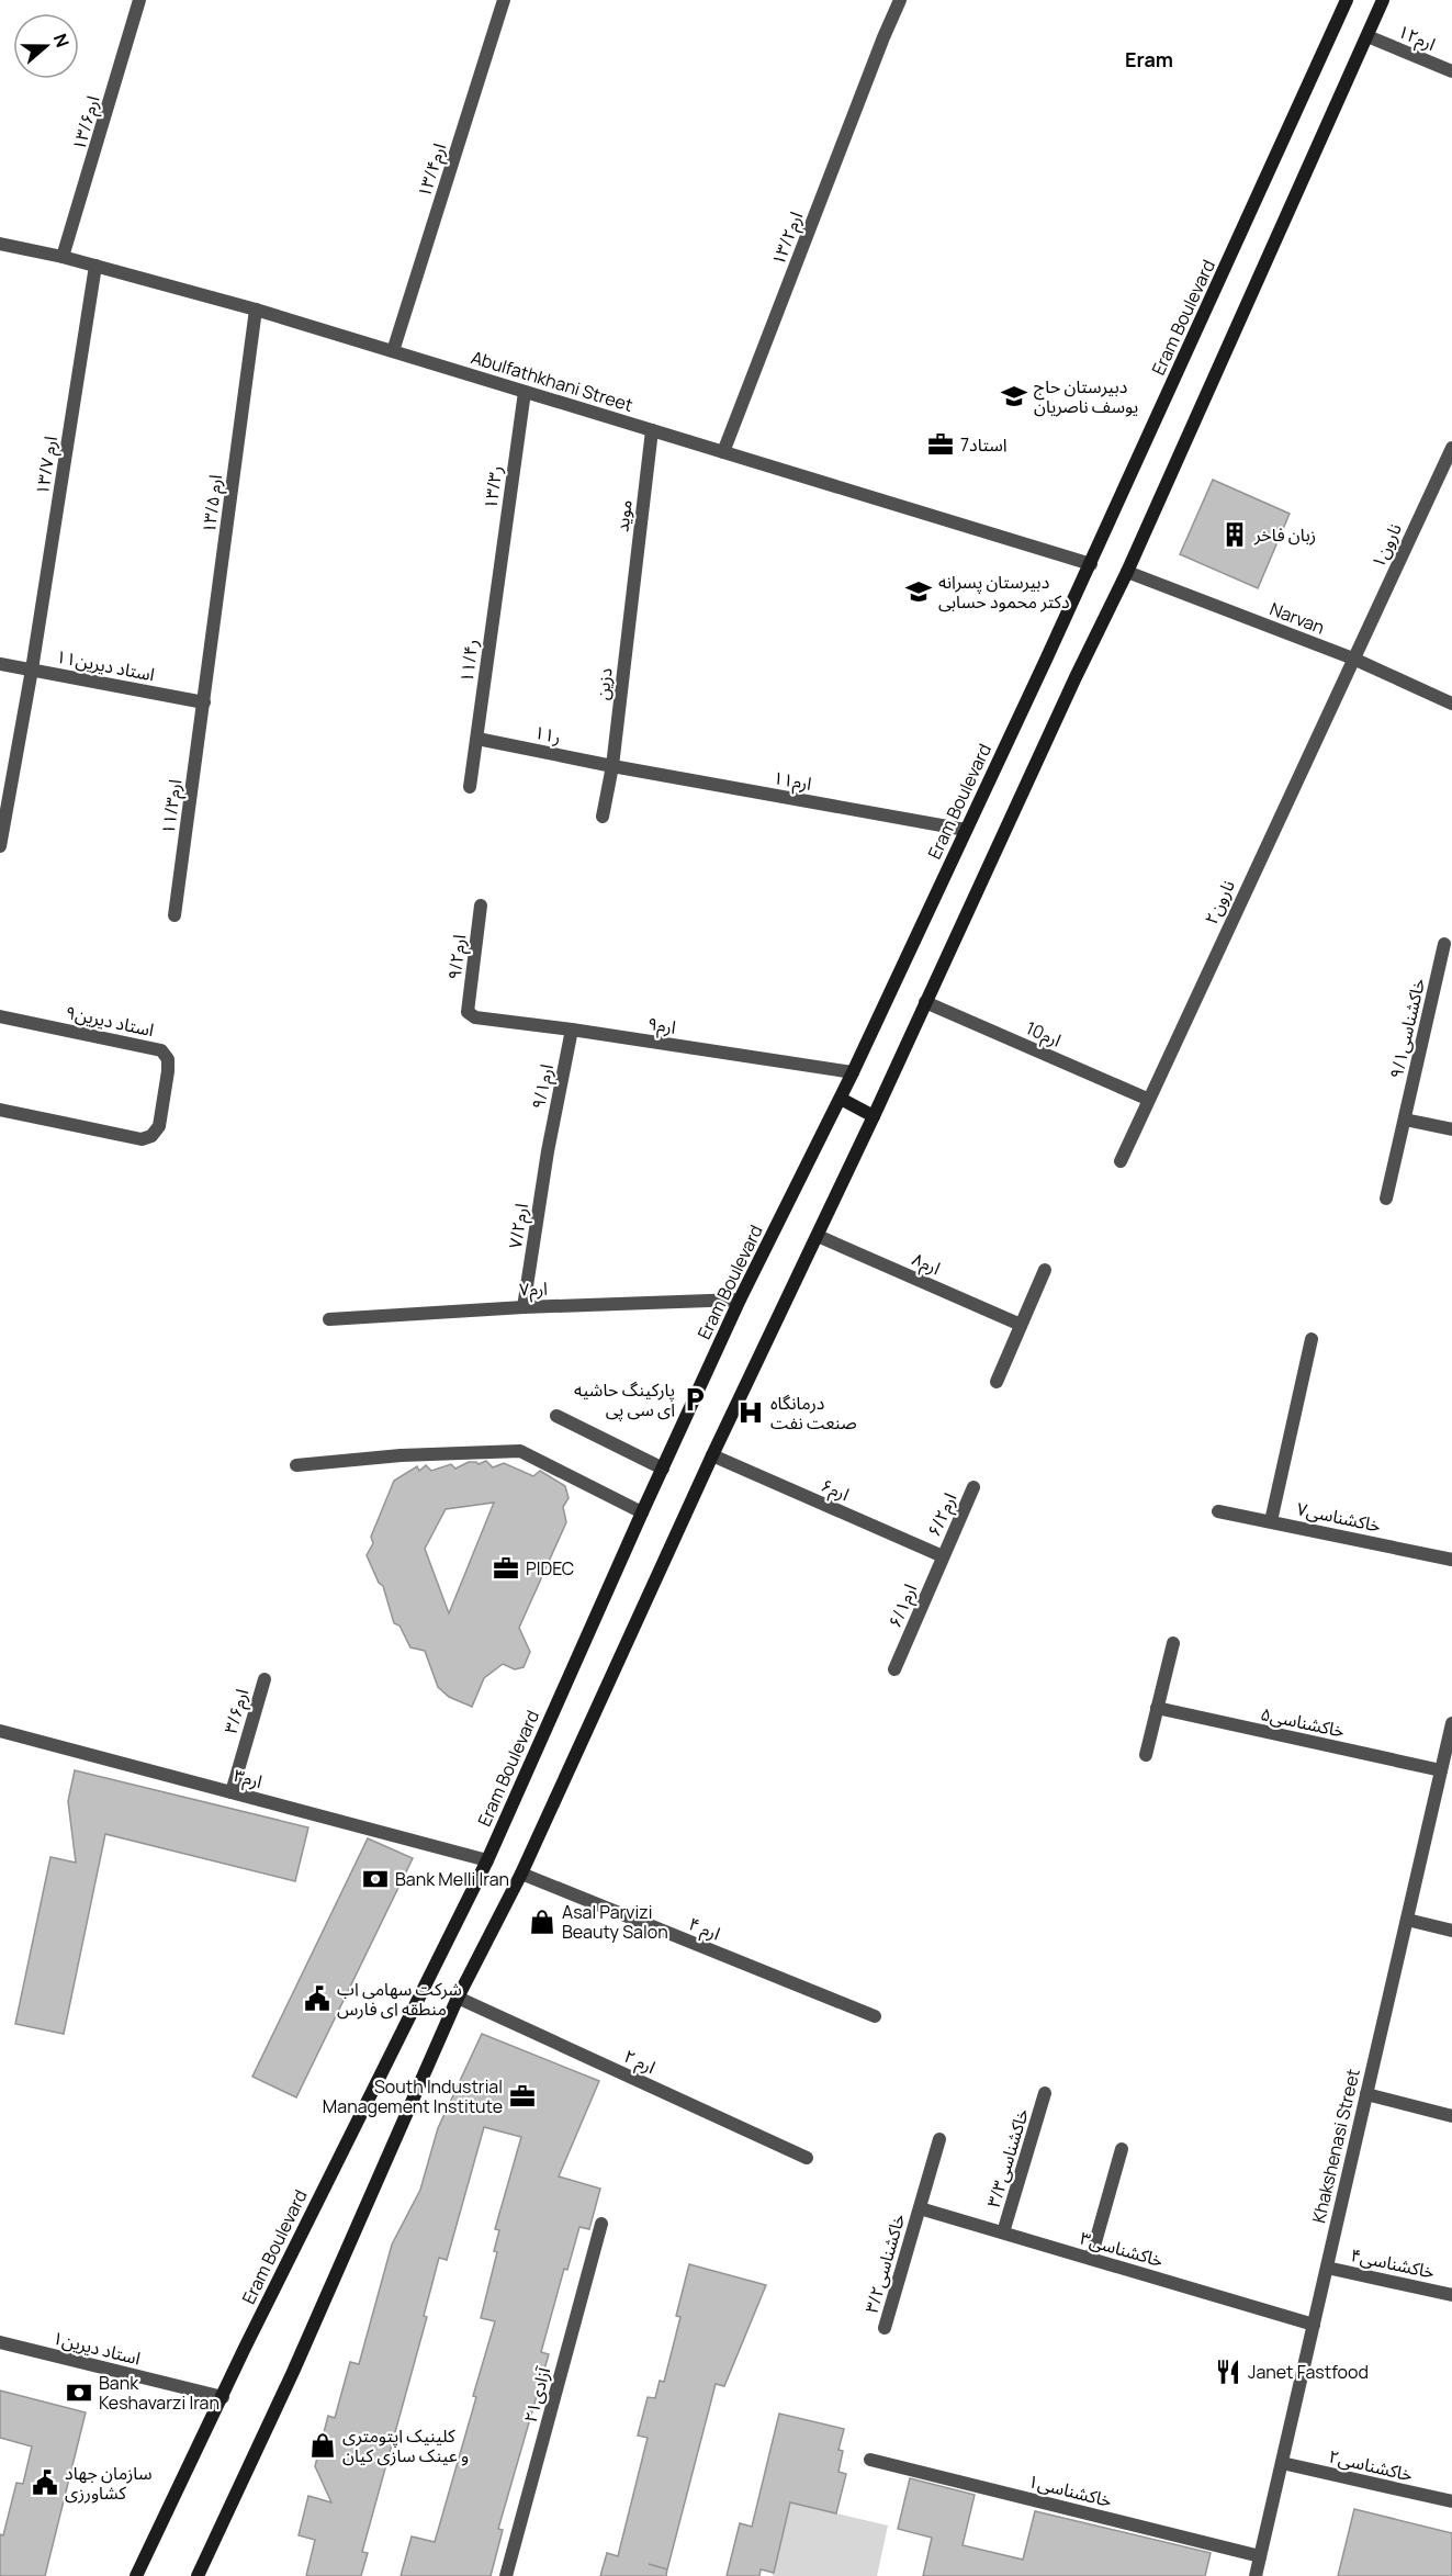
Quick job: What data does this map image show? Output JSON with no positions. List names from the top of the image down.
{
  "streets": {
    "main road": ["Eram Boulevard"],
    "street": [
      "ارم۱۲",
      "۱۳/۶ارم",
      "۱۳/۴ارم",
      "۱۳/۲ارم",
      "Abulfathkhani Street",
      "۱۳/۷ ارم",
      "۱۳/۳ر",
      "۱۳/۵ ارم",
      "موید",
      "نارون۱",
      "Narvan",
      "۱۱/۴ر",
      "استاد دیرین۱۱",
      "دزین",
      "۱۱ر",
      "ارم۱۱",
      "۱۱/۳ارم",
      "نارون۲",
      "۹/۲ارم",
      "استاد دیرین۹",
      "ارم۹",
      "۹/۱خاکشناسی",
      "ارم10",
      "۹/۱ارم",
      "۷/۲ارم",
      "ارم۸",
      "ارم۷",
      "ارم۶",
      "۶/۲ارم",
      "خاکشناسی۷",
      "۶/۱ارم",
      "۳/۶ارم",
      "خاکشناسی۵",
      "ارم۳",
      "ارم ۴",
      "ارم ۲",
      "Khakshenasi Street",
      "۳/۳خاکشناسی",
      "خاکشناسی۳",
      "۳/۲خاکشناسی",
      "خاکشناسی۴",
      "استاد دیرین۱",
      "آزادی۲۱",
      "خاکشناسی۲",
      "خاکشناسی۱"
    ]
  },
  "crossings": [
    ["۱۳/۶ارم", "Abulfathkhani Street"],
    ["۱۳/۴ارم", "Abulfathkhani Street"],
    ["۱۳/۲ارم", "Abulfathkhani Street"],
    ["Eram Boulevard", "Abulfathkhani Street"],
    ["Eram Boulevard", "ارم۱۱"],
    ["Eram Boulevard", "ارم۹"],
    ["Eram Boulevard", "ارم۷"],
    ["Eram Boulevard", "ارم۳"],
    ["Eram Boulevard", "استاد دیرین۱"],
    ["Abulfathkhani Street", "۱۳/۷ ارم"],
    ["Abulfathkhani Street", "۱۳/۳ر"],
    ["Abulfathkhani Street", "۱۳/۵ ارم"],
    ["Abulfathkhani Street", "موید"],
    ["۱۳/۷ ارم", "استاد دیرین۱۱"],
    ["۱۳/۳ر", "۱۱/۴ر"],
    ["۱۳/۵ ارم", "استاد دیرین۱۱"],
    ["۱۳/۵ ارم", "۱۱/۳ارم"],
    ["موید", "دزین"],
    ["نارون۱", "Narvan"],
    ["نارون۱", "نارون۲"],
    ["Narvan", "نارون۲"],
    ["۱۱/۴ر", "۱۱ر"],
    ["استاد دیرین۱۱", "۱۱/۳ارم"],
    ["دزین", "۱۱ر"],
    ["دزین", "ارم۱۱"],
    ["۱۱ر", "ارم۱۱"],
    ["نارون۲", "ارم10"],
    ["۹/۲ارم", "ارم۹"],
    ["ارم۹", "۹/۱ارم"],
    ["۹/۱ارم", "۷/۲ارم"],
    ["۷/۲ارم", "ارم۷"],
    ["ارم۶", "۶/۲ارم"],
    ["ارم۶", "۶/۱ارم"],
    ["۶/۲ارم", "۶/۱ارم"],
    ["۳/۶ارم", "ارم۳"],
    ["خاکشناسی۵", "Khakshenasi Street"],
    ["Khakshenasi Street", "خاکشناسی۳"],
    ["Khakshenasi Street", "خاکشناسی۴"],
    ["Khakshenasi Street", "خاکشناسی۲"],
    ["Khakshenasi Street", "خاکشناسی۱"],
    ["۳/۳خاکشناسی", "خاکشناسی۳"],
    ["خاکشناسی۳", "۳/۲خاکشناسی"]
  ],
  "districts": ["Eram"],
  "places": {
    "school or university": ["دبیرستان حاج یوسف ناصریان", "دبیرستان پسرانه دکتر محمود حسابی"],
    "office": ["7استاد", "PIDEC", "South Industrial Management Institute"],
    "building": ["زبان فاخر"],
    "parking": ["پارکینگ حاشیه ای سی پی"],
    "hospital": ["درمانگاه صنعت نفت"],
    "bank": ["Bank Melli Iran", "Bank Keshavarzi Iran"],
    "shop": ["Asal Parvizi Beauty Salon", "کلینیک اپتومتری و عینک سازی کیان"],
    "public building": ["شرکت سهامی اب منطقه ای فارس", "سازمان جهاد کشاورزی"],
    "restaurant": ["Janet Fastfood"]
  },
  "north": "right"
}
